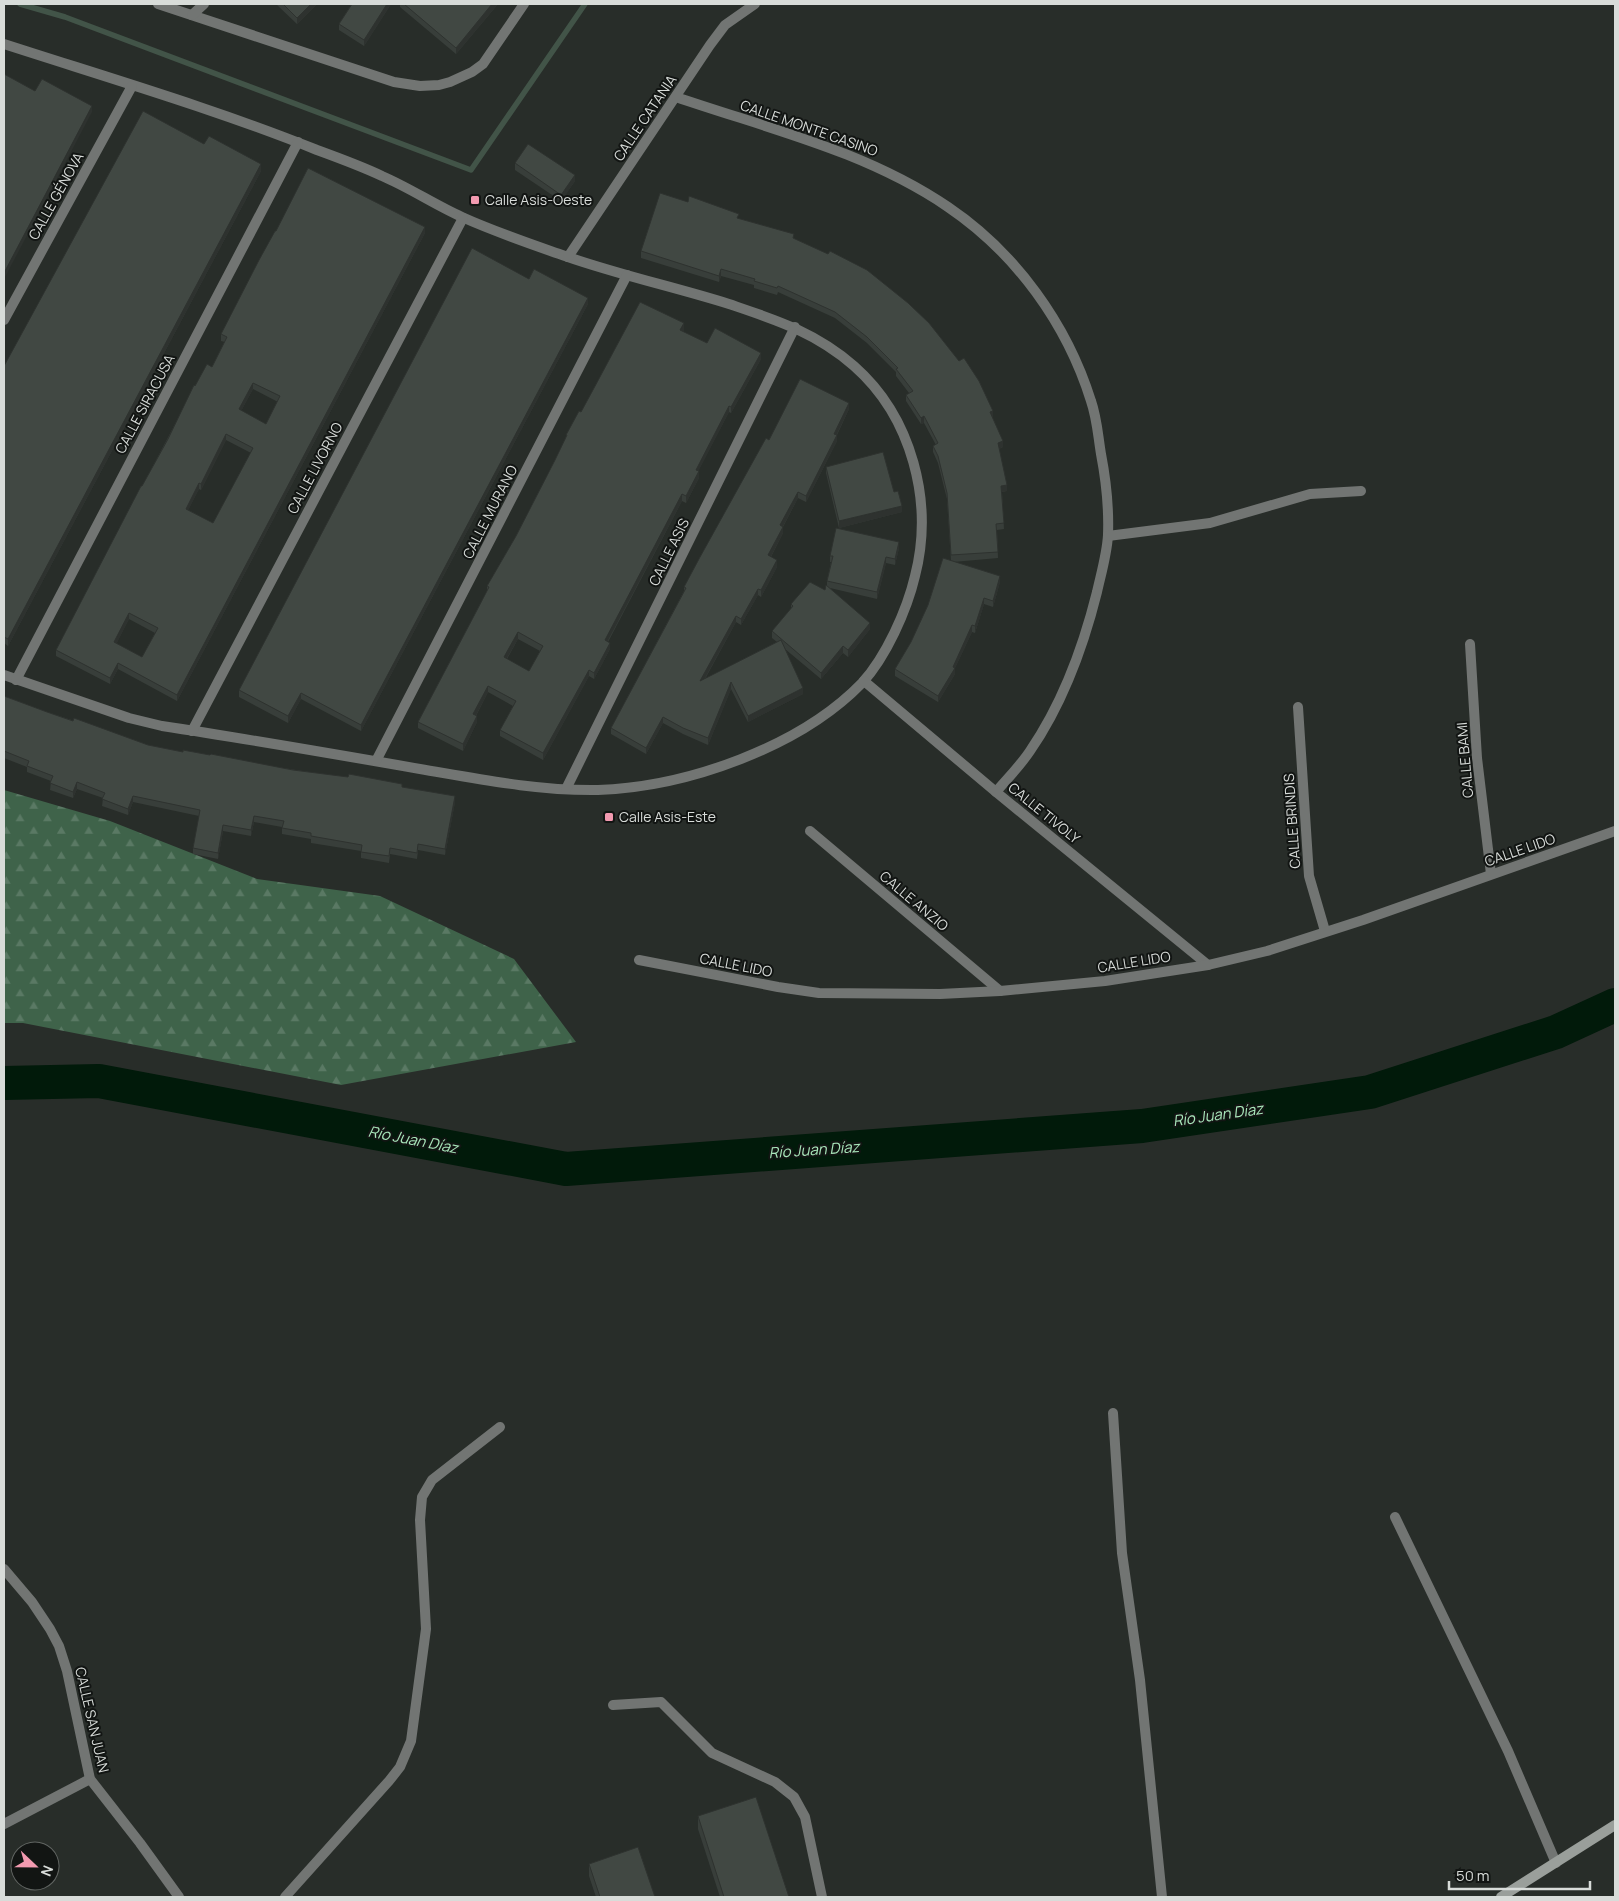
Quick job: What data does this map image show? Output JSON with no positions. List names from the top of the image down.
{
  "streets": {
    "street": [
      "CALLE CATANIA",
      "CALLE MONTE CASINO",
      "CALLE GÉNOVA",
      "CALLE SIRACUSA",
      "CALLE LIVORNO",
      "CALLE MURANO",
      "CALLE ASIS",
      "CALLE BAMI",
      "CALLE TIVOLY",
      "CALLE BRINDIS",
      "CALLE LIDO",
      "CALLE ANZIO",
      "CALLE SAN JUAN"
    ]
  },
  "crossings": [
    ["CALLE CATANIA", "CALLE MONTE CASINO"],
    ["CALLE MONTE CASINO", "CALLE TIVOLY"],
    ["CALLE BAMI", "CALLE LIDO"],
    ["CALLE TIVOLY", "CALLE LIDO"],
    ["CALLE BRINDIS", "CALLE LIDO"],
    ["CALLE LIDO", "CALLE ANZIO"]
  ],
  "water": ["Río Juan Díaz"],
  "places": {
    "transit": ["Calle Asis-Oeste", "Calle Asis-Este"]
  },
  "scale_bar": "50 m",
  "north": "right"
}
